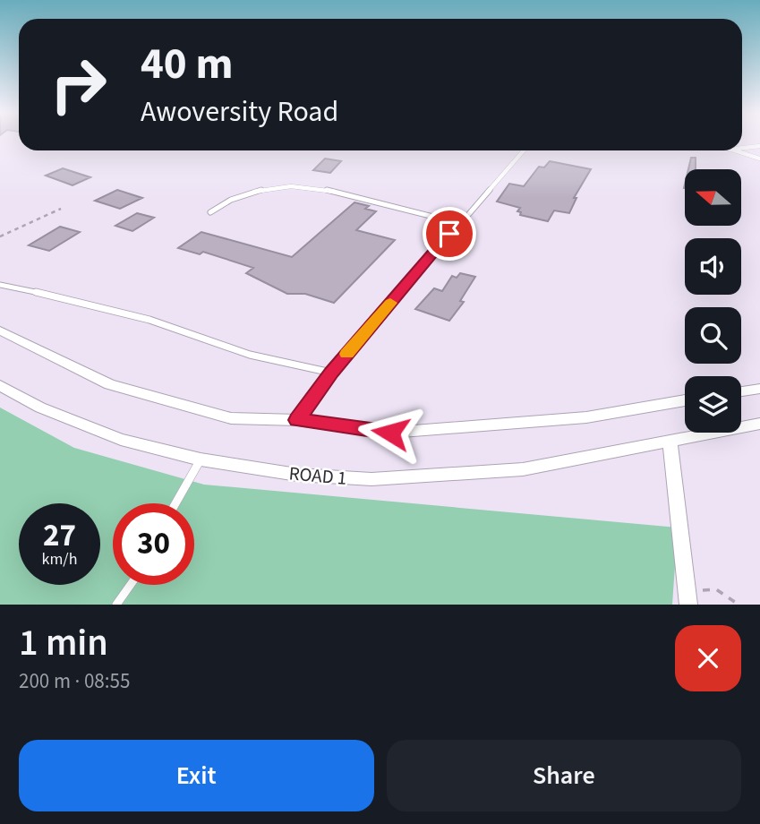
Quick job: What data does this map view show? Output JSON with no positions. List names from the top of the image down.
{
  "streets": {
    "street": ["ROAD 1"]
  },
  "north": "left",
  "page": {
    "turn": ["40 m", "Awoversity Road"],
    "speed": "27 km/h",
    "limit": "30",
    "heading": ["1 min", "200 m · 08:55"],
    "buttons": ["Exit", "Share"]
  }
}
